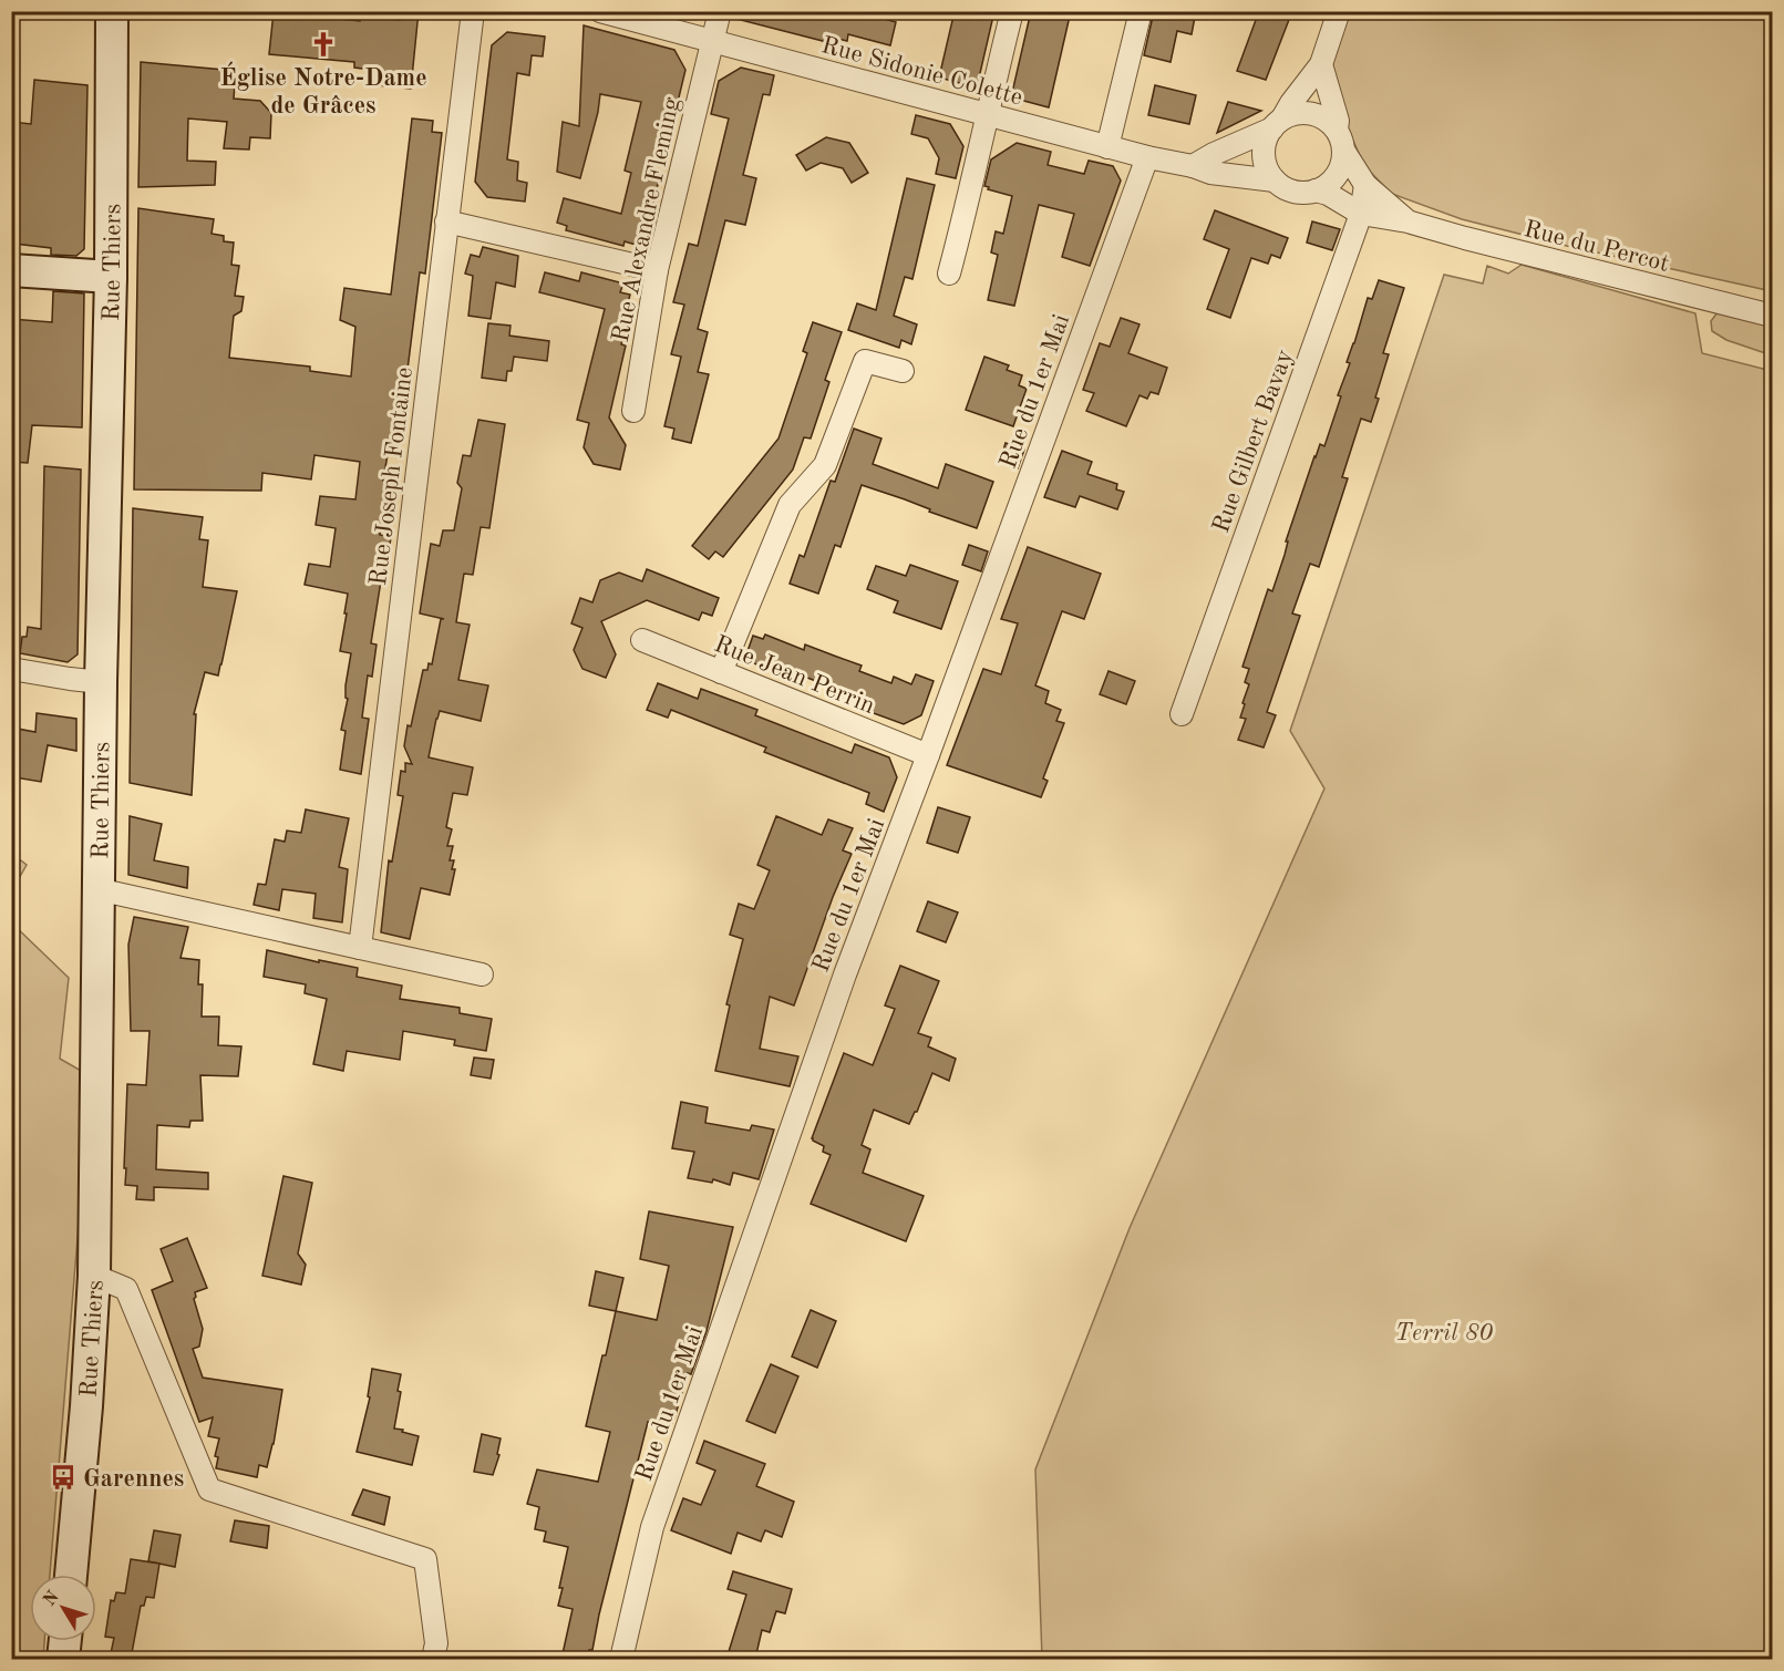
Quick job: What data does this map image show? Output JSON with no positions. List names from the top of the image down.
{
  "streets": {
    "street": [
      "Rue Sidonie Colette",
      "Rue Alexandre Fleming",
      "Rue du Percot",
      "Rue Thiers",
      "Rue du 1er Mai",
      "Rue Gilbert Bavay",
      "Rue Joseph Fontaine",
      "Rue Jean Perrin"
    ]
  },
  "crossings": [
    ["Rue Sidonie Colette", "Rue Alexandre Fleming"],
    ["Rue Sidonie Colette", "Rue du Percot"],
    ["Rue Sidonie Colette", "Rue du 1er Mai"],
    ["Rue du Percot", "Rue Gilbert Bavay"],
    ["Rue du 1er Mai", "Rue Jean Perrin"]
  ],
  "parks": ["Terril 80"],
  "places": {
    "church": ["Église Notre-Dame de Grâces"],
    "bus stop": ["Garennes"]
  },
  "north": "top left"
}
